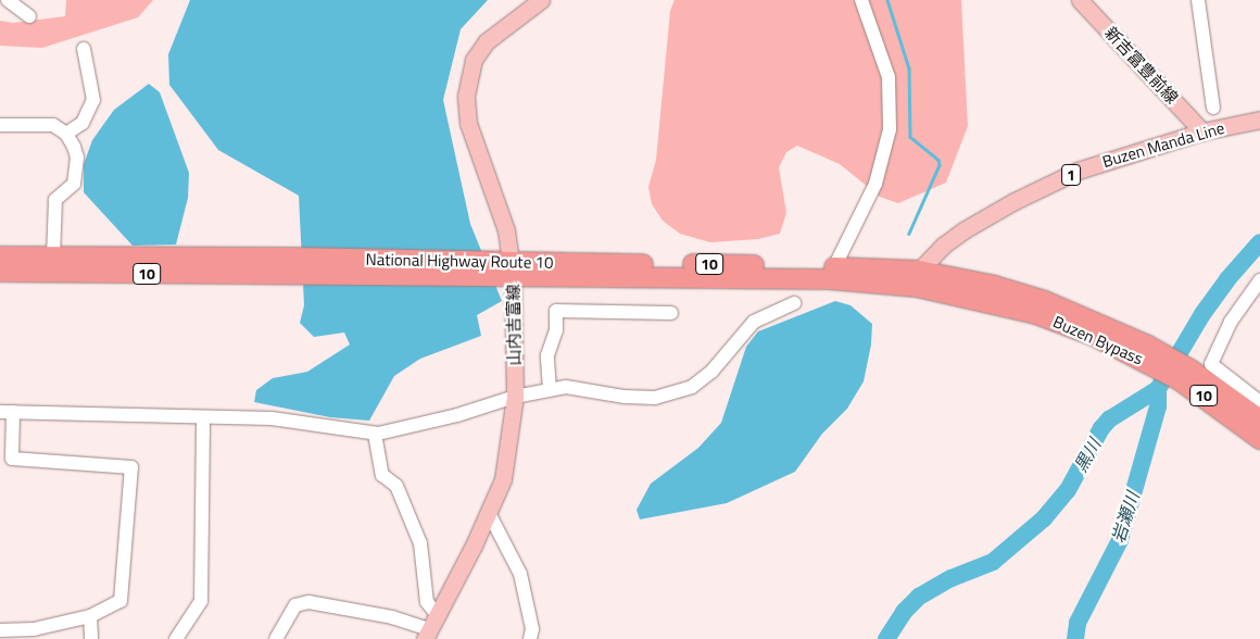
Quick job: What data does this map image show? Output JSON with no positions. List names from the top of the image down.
{
  "streets": {
    "highway": ["National Highway Route 10", "10", "Buzen Bypass"],
    "main road": [
      "新吉富豊前線",
      "Buzen Manda Line",
      "1",
      "山内吉富線"
    ]
  },
  "crossings": [
    ["新吉富豊前線", "Buzen Manda Line"],
    ["Buzen Manda Line", "National Highway Route 10"],
    ["Buzen Manda Line", "Buzen Bypass"],
    ["National Highway Route 10", "山内吉富線"],
    ["National Highway Route 10", "Buzen Bypass"]
  ],
  "water": ["黒川", "岩瀬川"]
}
